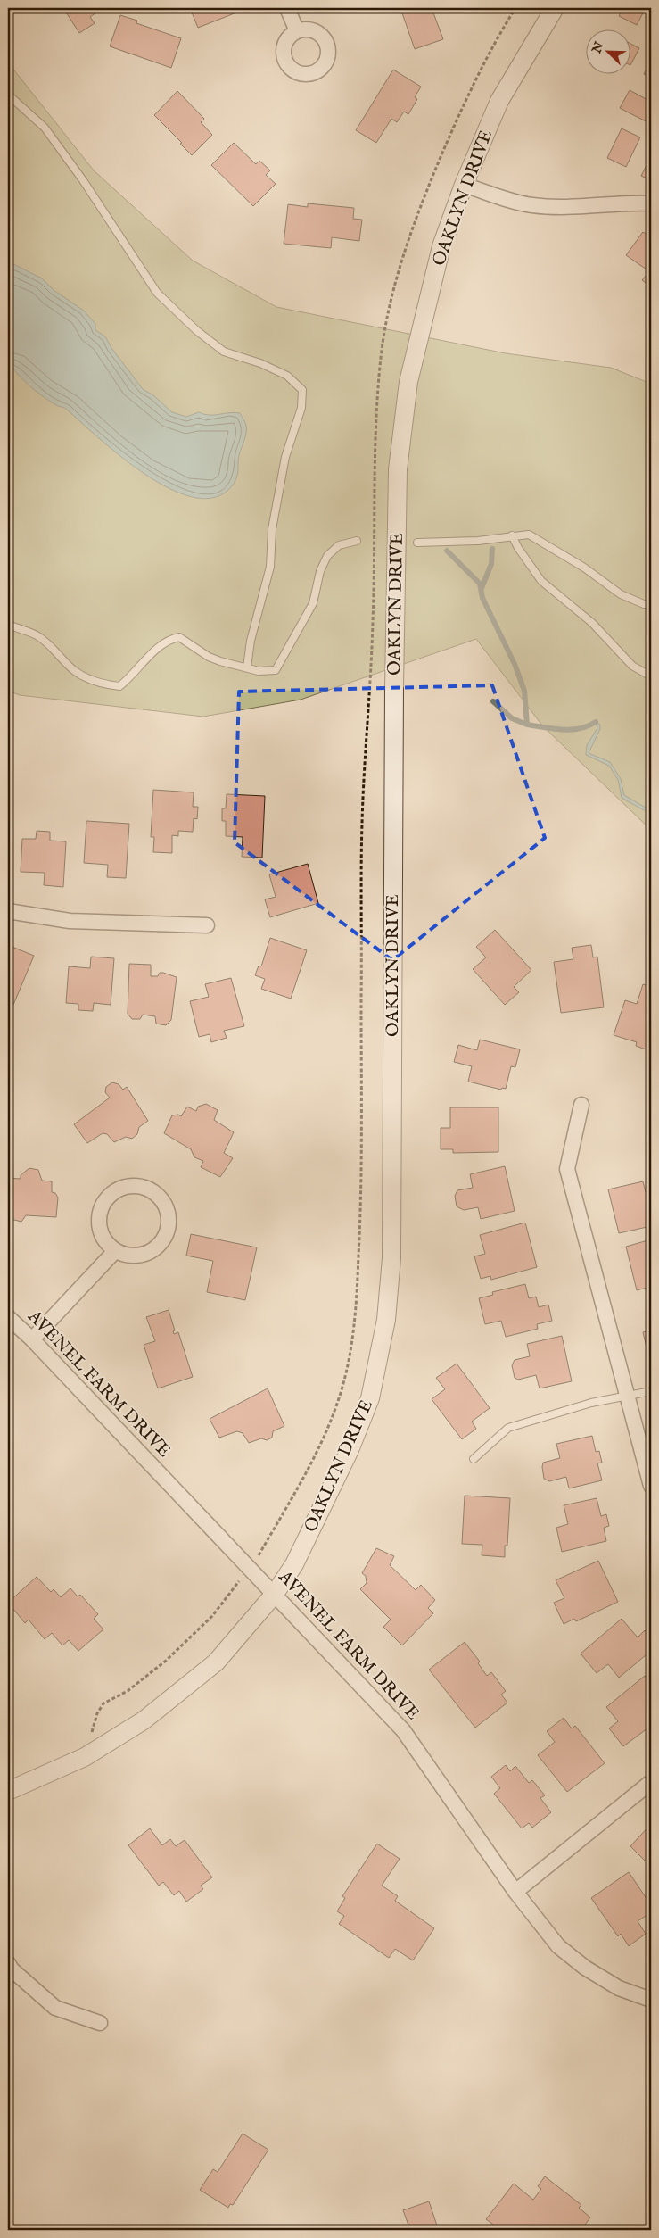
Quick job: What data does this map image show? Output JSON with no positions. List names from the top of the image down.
{
  "streets": {
    "street": ["OAKLYN DRIVE", "AVENEL FARM DRIVE"]
  },
  "crossings": [
    ["OAKLYN DRIVE", "AVENEL FARM DRIVE"]
  ],
  "north": "top left"
}
